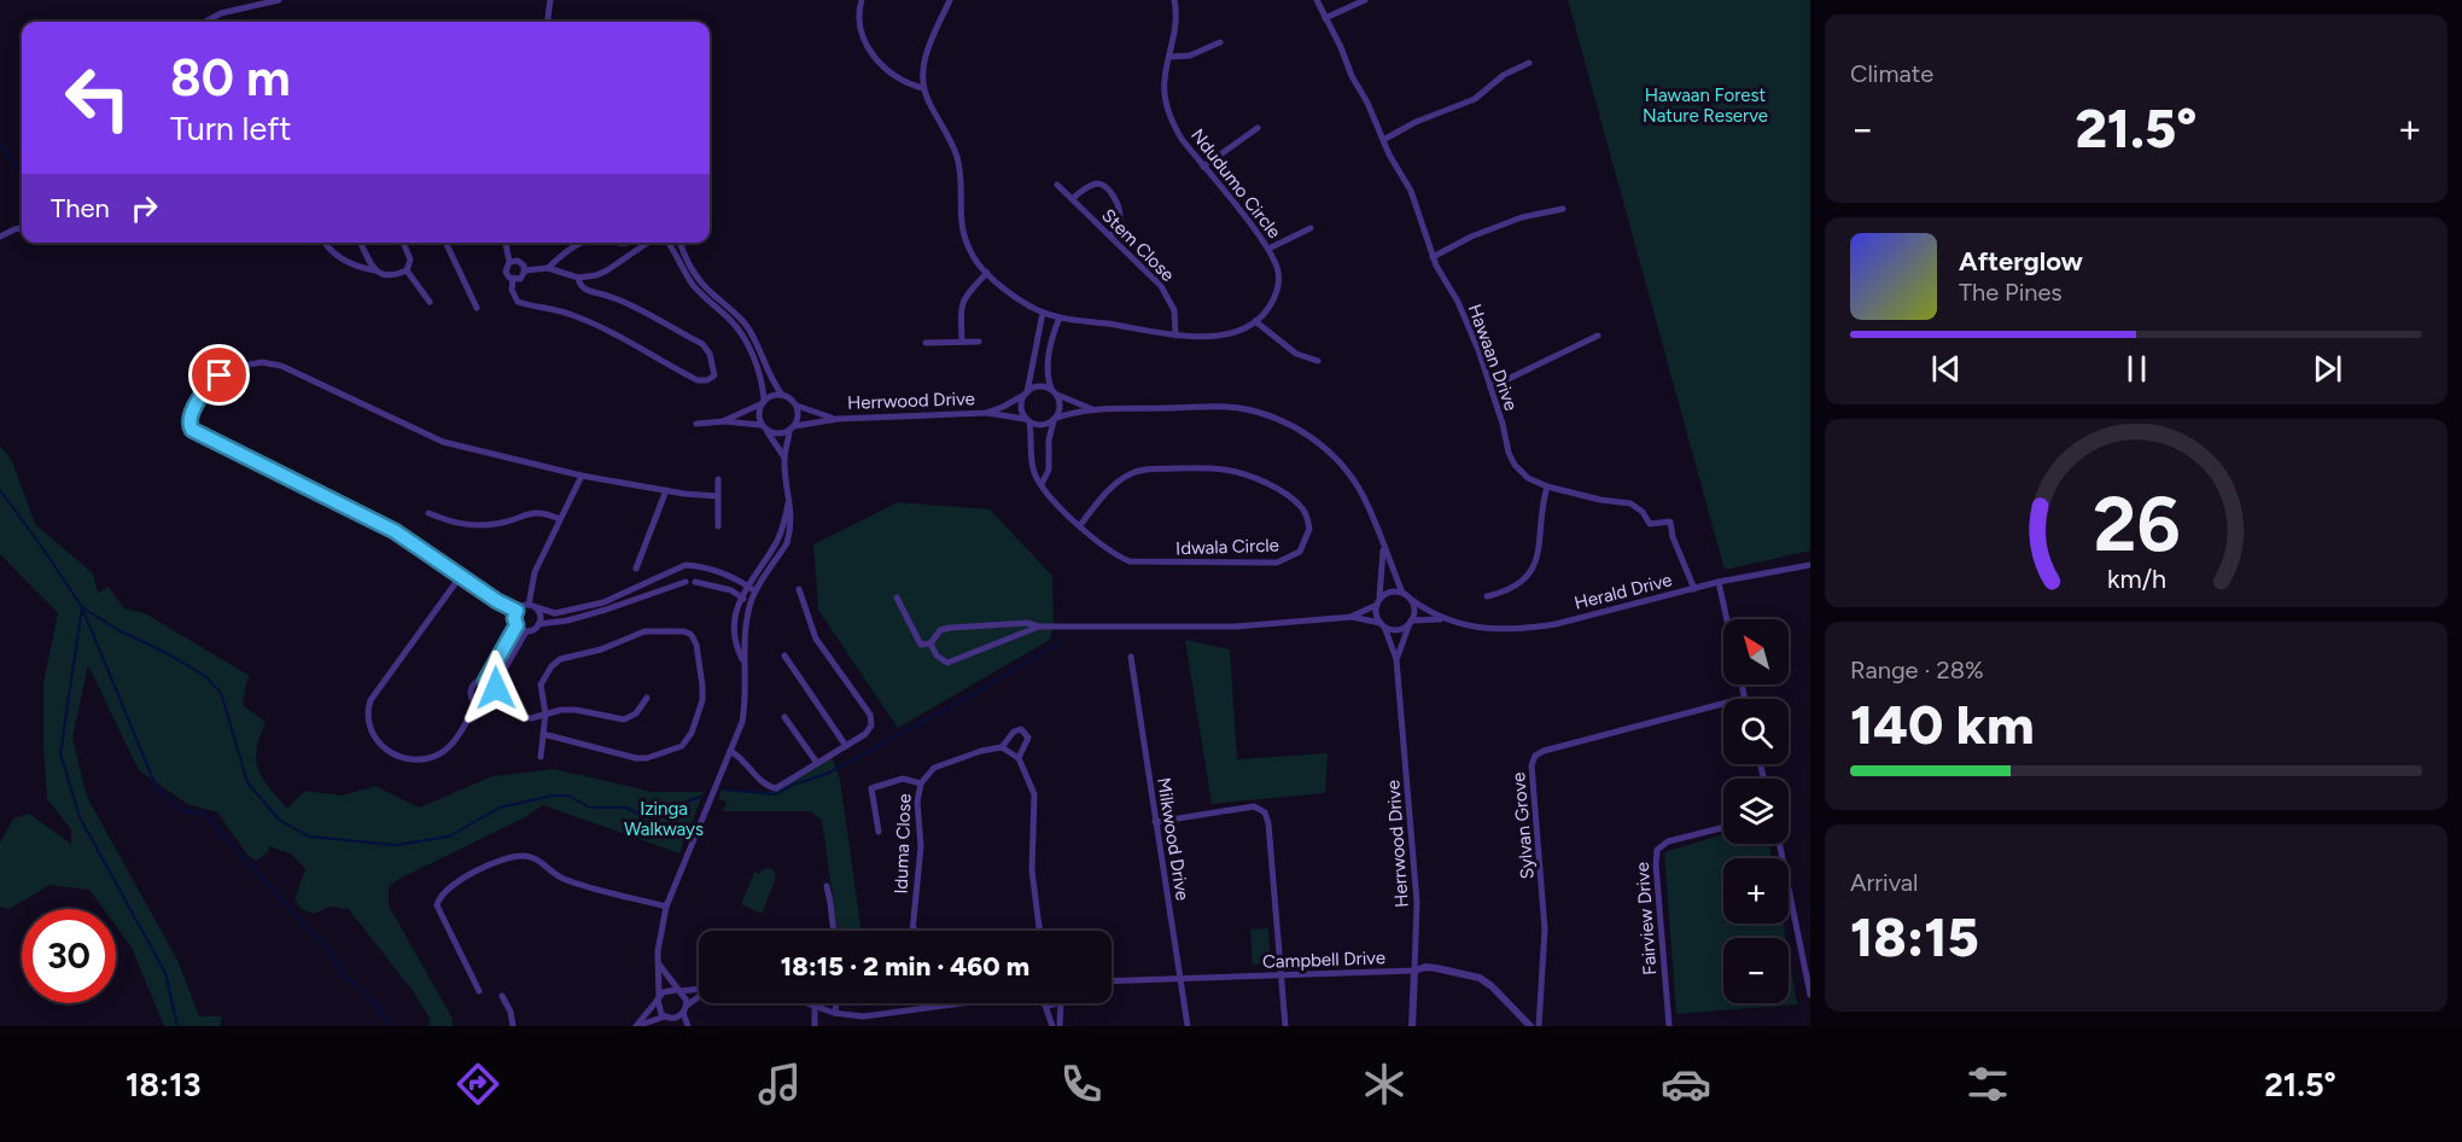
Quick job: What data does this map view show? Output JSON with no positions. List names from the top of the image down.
{
  "streets": {
    "street": [
      "Ndudumo Circle",
      "Stem Close",
      "Hawaan Drive",
      "Herrwood Drive",
      "Idwala Circle",
      "Herald Drive",
      "Sylvan Grove",
      "Milkwood Drive",
      "Iduma Close",
      "Fairview Drive",
      "Campbell Drive"
    ]
  },
  "crossings": [
    ["Hawaan Drive", "Herald Drive"],
    ["Herrwood Drive", "Herald Drive"],
    ["Herrwood Drive", "Campbell Drive"],
    ["Milkwood Drive", "Campbell Drive"]
  ],
  "parks": ["Hawaan Forest Nature Reserve", "Izinga Walkways"],
  "north": "top left",
  "page": {
    "tile": [
      "Climate",
      ["Range · 28%", "140 km"],
      ["Arrival", "18:15"]
    ],
    "turn": ["80 m", "Turn left"],
    "heat": ["−", "21.5°", "+"],
    "then": "Then",
    "song": ["Afterglow", "The Pines"],
    "map_buttons": ["+", "−"],
    "limit": "30",
    "trip": "18:15 · 2 min · 460 m",
    "tabs": ["18:13", "21.5°"],
    "gauge": ["26", "km/h"]
  }
}
